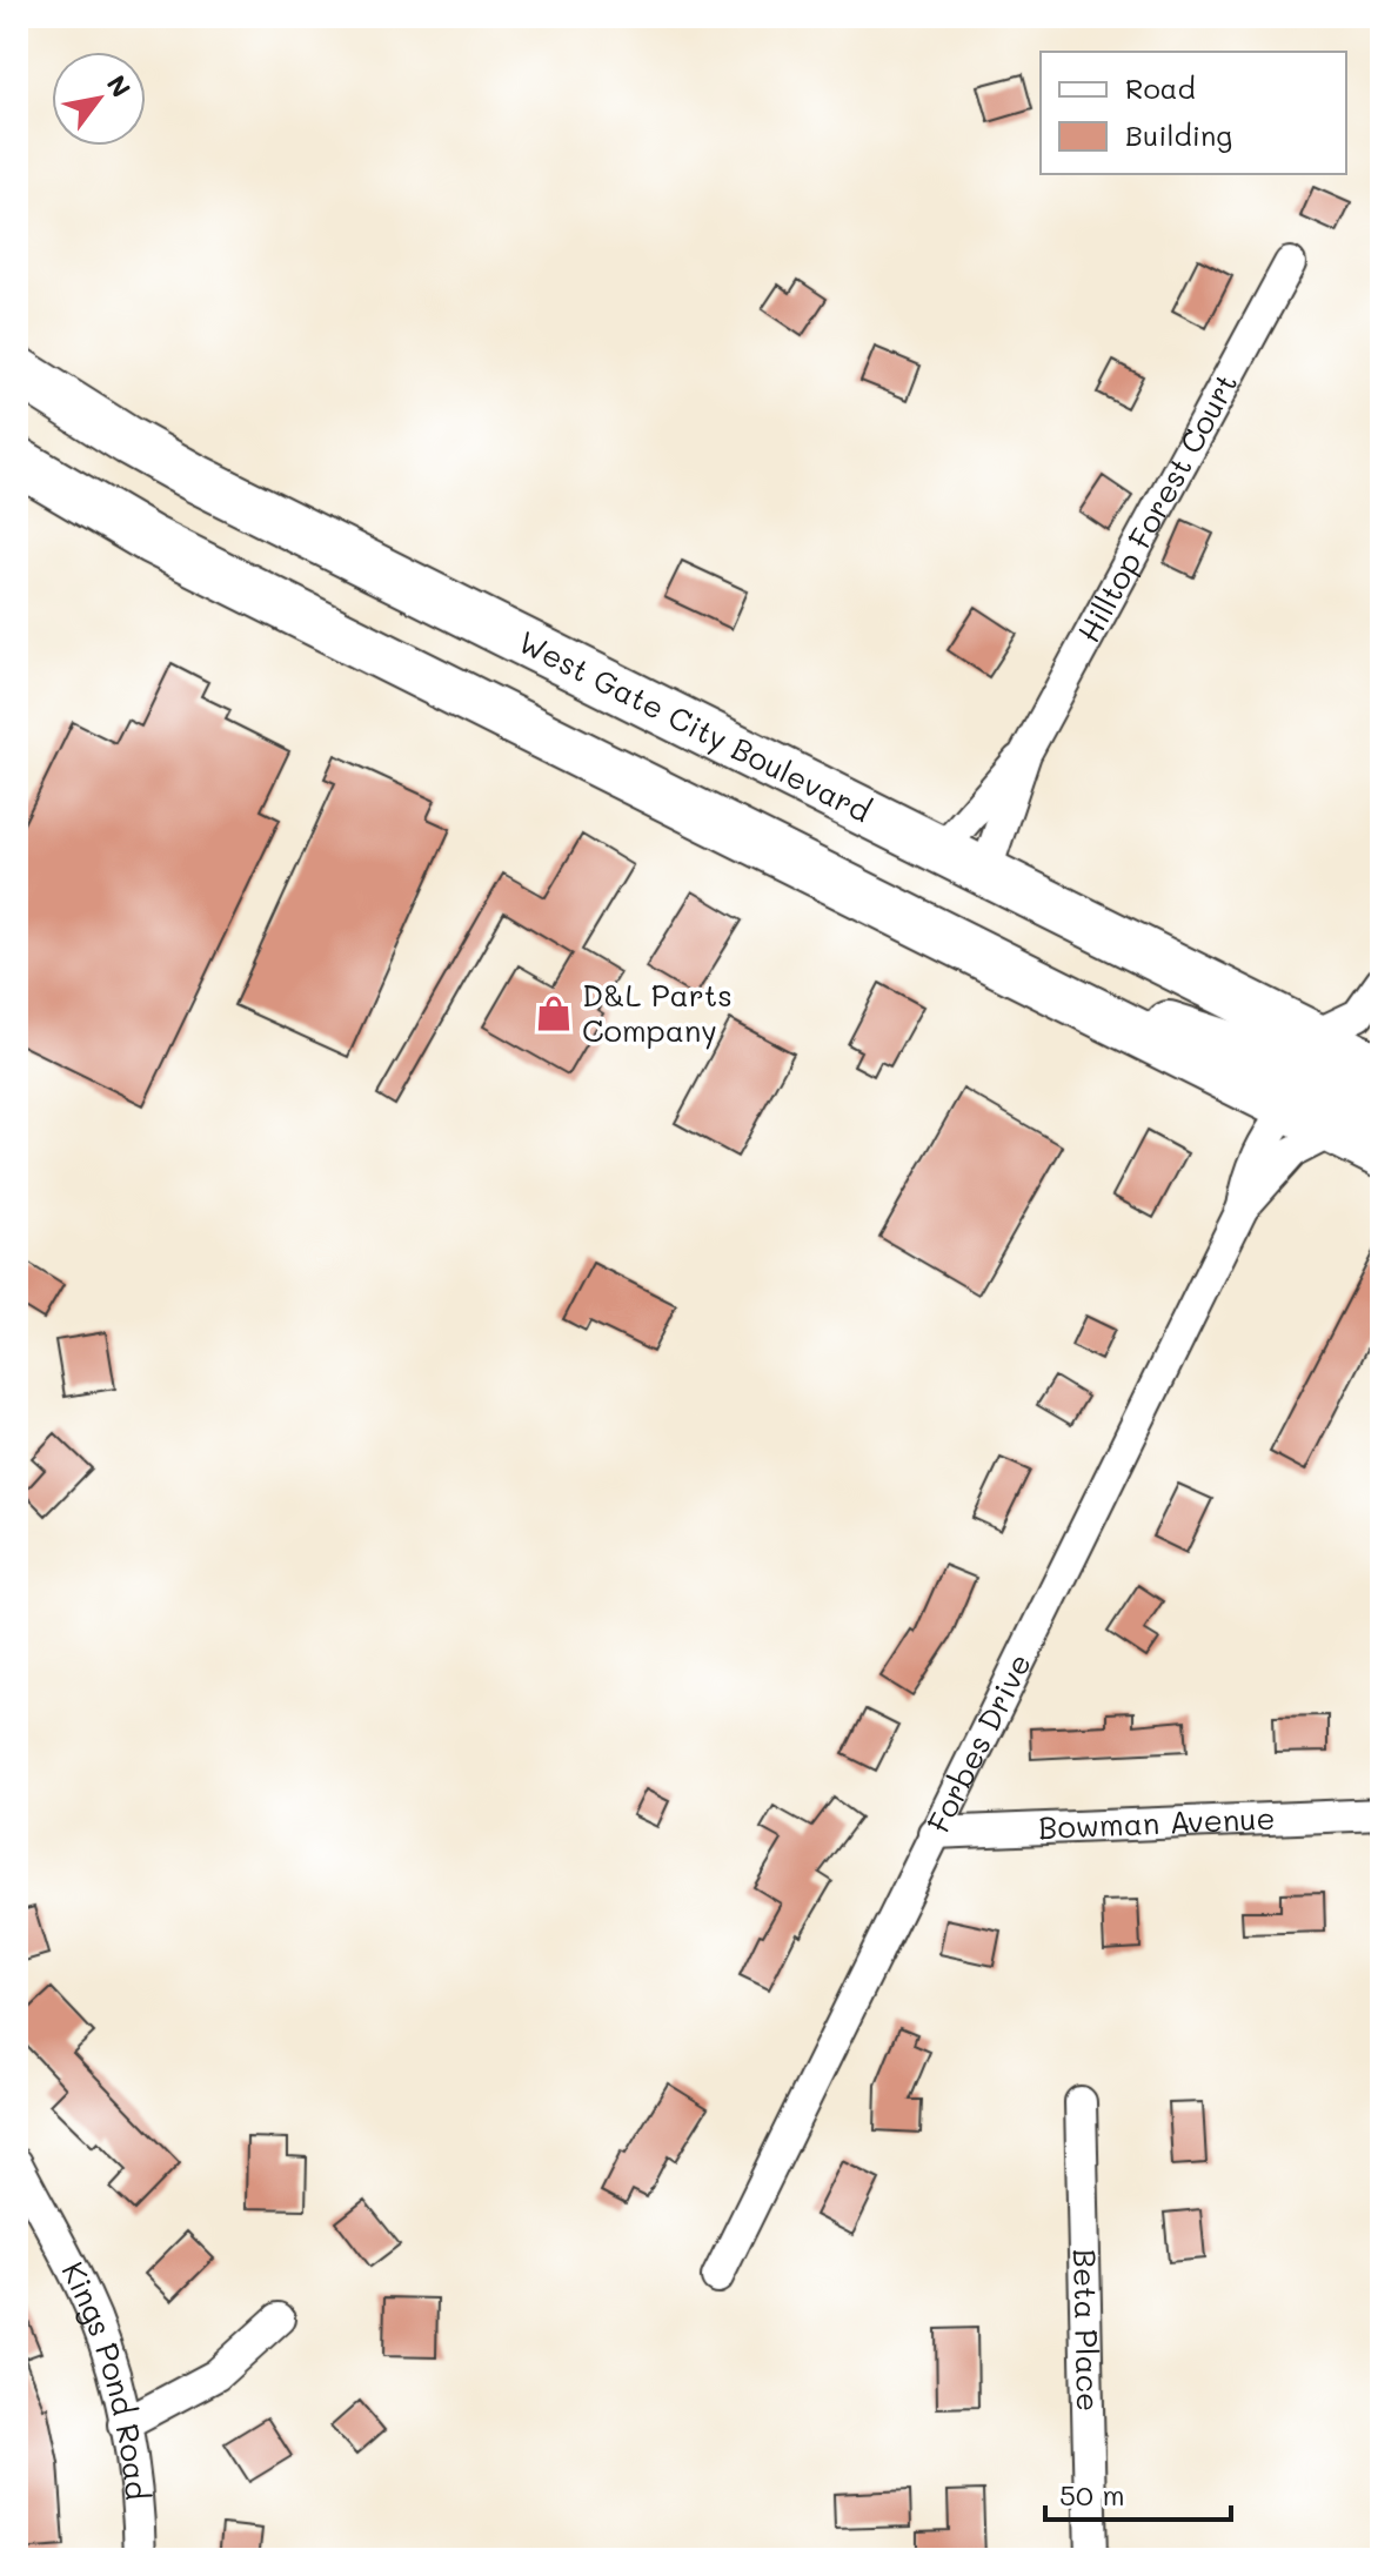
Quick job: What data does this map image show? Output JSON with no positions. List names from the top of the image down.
{
  "streets": {
    "main road": ["West Gate City Boulevard"],
    "street": [
      "Hilltop Forest Court",
      "Forbes Drive",
      "Bowman Avenue",
      "Beta Place",
      "Kings Pond Road"
    ]
  },
  "crossings": [
    ["Hilltop Forest Court", "West Gate City Boulevard"],
    ["Forbes Drive", "Bowman Avenue"]
  ],
  "places": {
    "shop": ["D&L Parts Company"]
  },
  "legend": ["Road", "Building"],
  "scale_bar": "50 m",
  "north": "top right"
}
